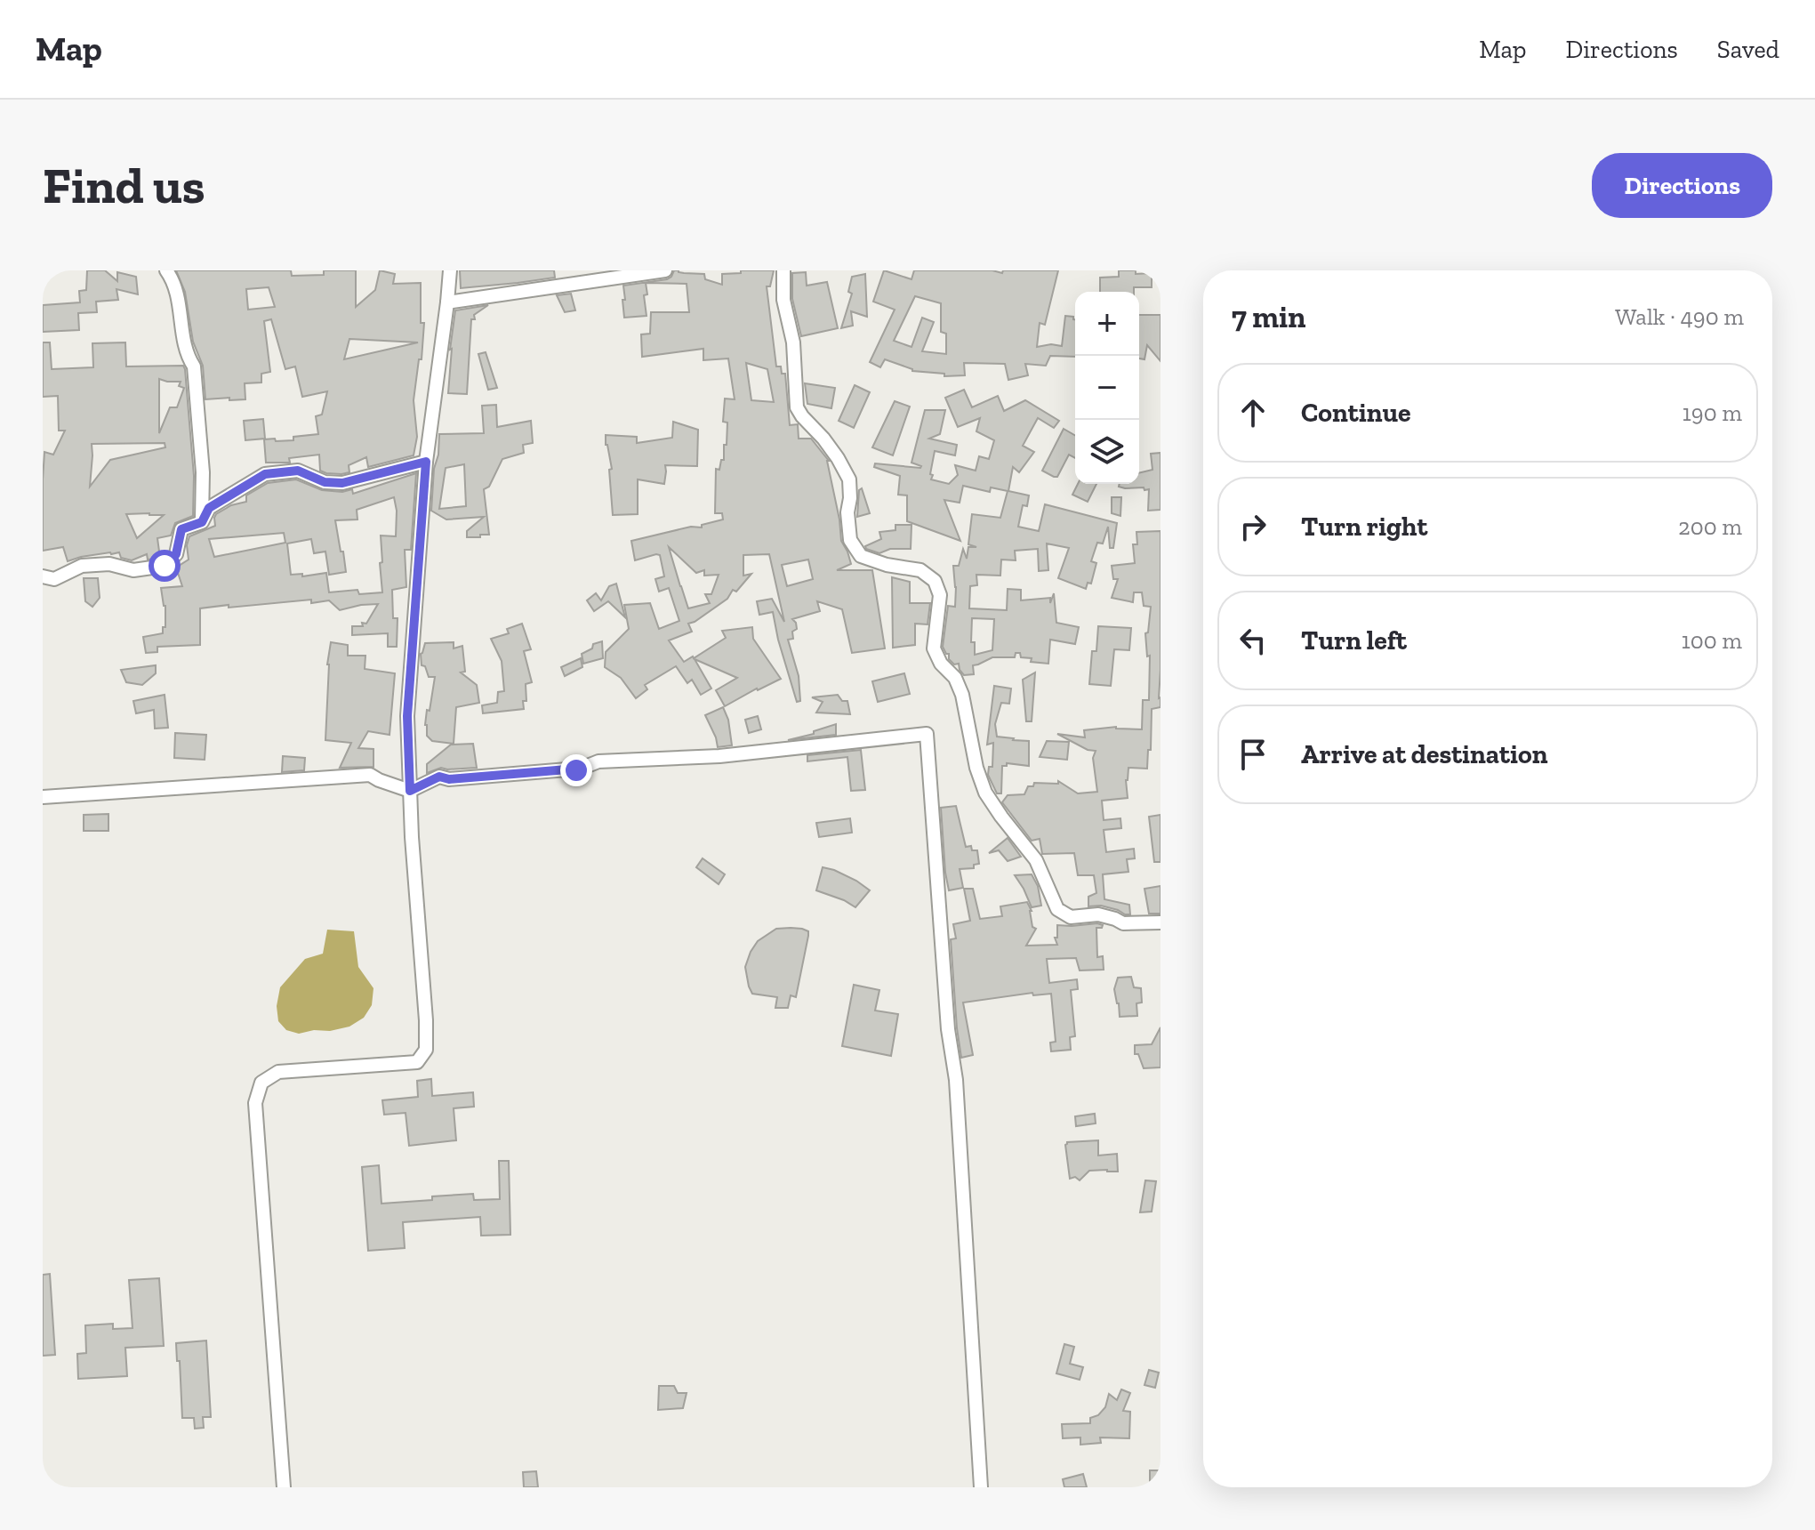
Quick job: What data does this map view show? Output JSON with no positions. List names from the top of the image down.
{
  "page": {
    "header": "Map",
    "nav": ["Map", "Directions", "Saved"],
    "buttons": "Directions",
    "title": "Find us",
    "heading": ["7 min", "Walk · 490 m"],
    "map_buttons": ["+", "−"],
    "list": [
      ["Continue", "190 m"],
      ["Turn right", "200 m"],
      ["Turn left", "100 m"],
      "Arrive at destination"
    ]
  }
}
